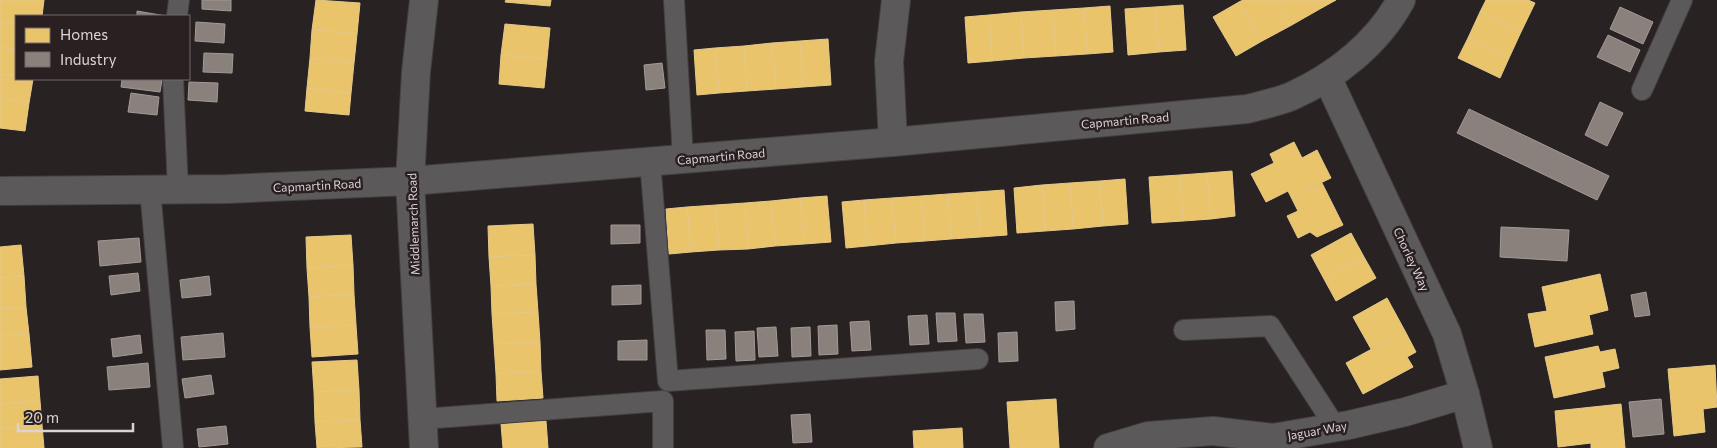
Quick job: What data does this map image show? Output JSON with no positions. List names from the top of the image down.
{
  "streets": {
    "street": [
      "Capmartin Road",
      "Middlemarch Road",
      "Chorley Way",
      "Jaguar Way"
    ]
  },
  "crossings": [
    ["Capmartin Road", "Middlemarch Road"],
    ["Capmartin Road", "Chorley Way"],
    ["Chorley Way", "Jaguar Way"]
  ],
  "legend": ["Homes", "Industry"],
  "scale_bar": "20 m"
}
